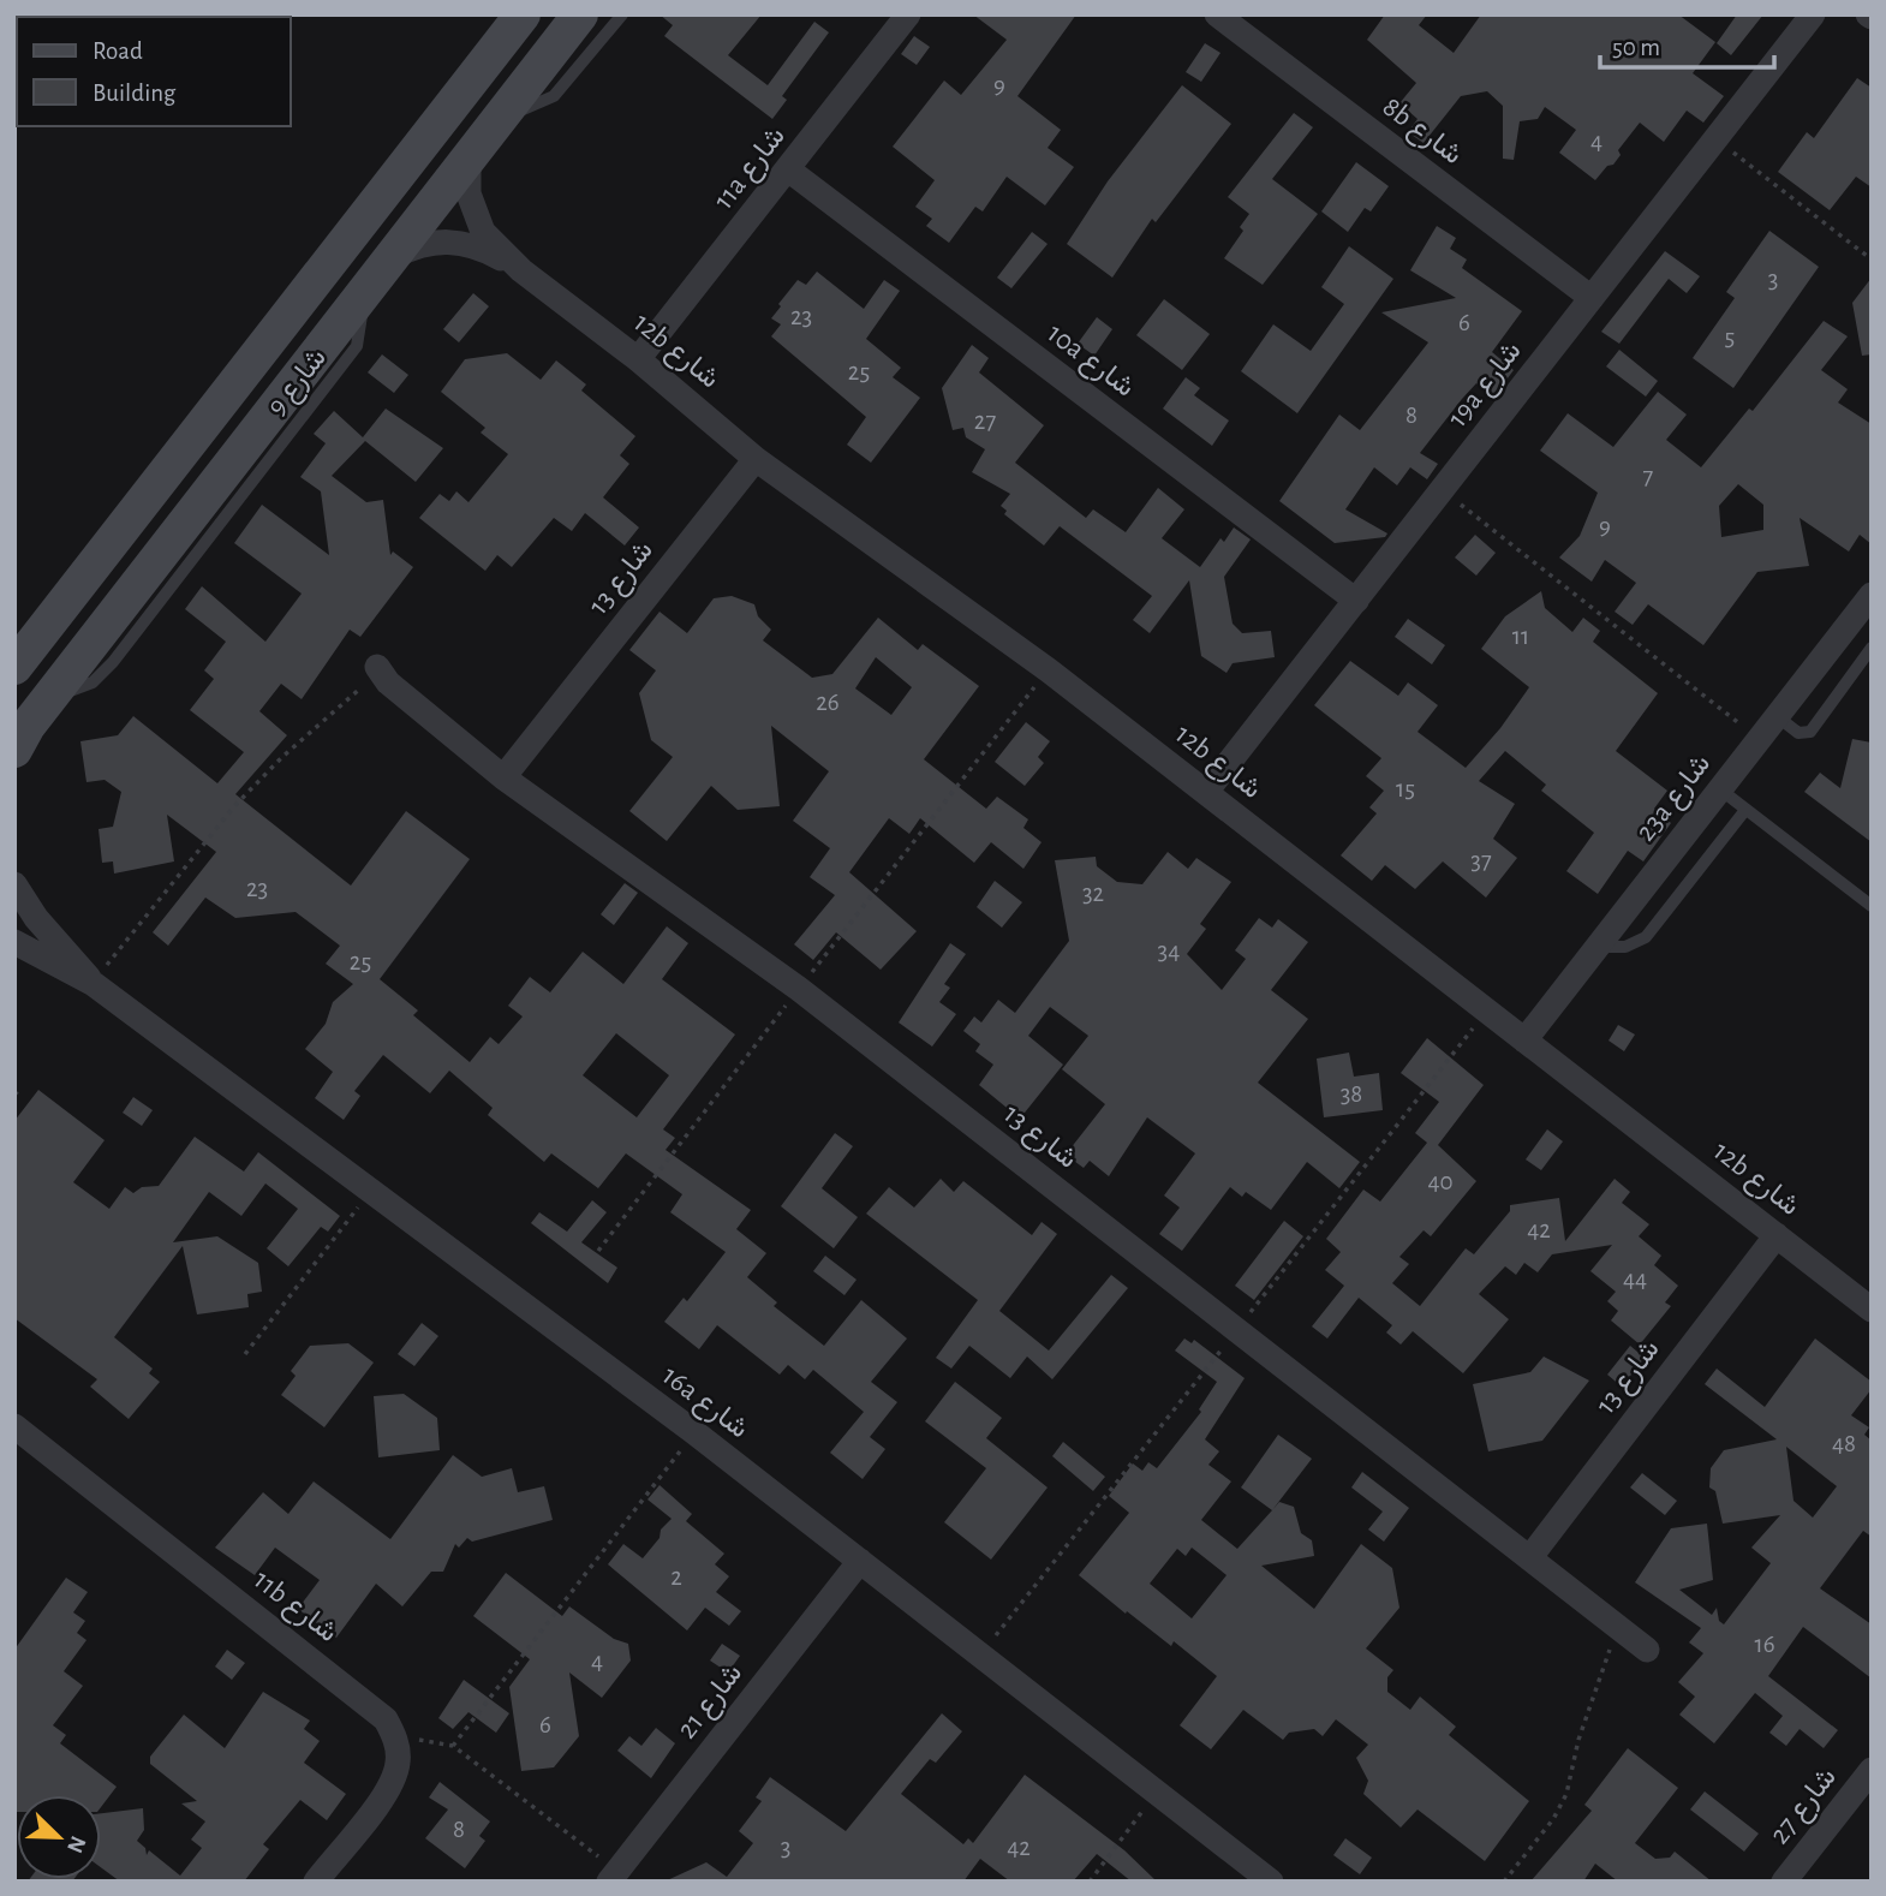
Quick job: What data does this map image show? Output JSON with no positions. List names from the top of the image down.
{
  "streets": {
    "street": [
      "8b شارع",
      "11a شارع",
      "12b شارع",
      "10a شارع",
      "شارع 9",
      "19a شارع",
      "شارع 13",
      "23a شارع",
      "16a شارع",
      "11b شارع",
      "شارع 21",
      "شارع 27"
    ]
  },
  "crossings": [
    ["8b شارع", "19a شارع"],
    ["11a شارع", "12b شارع"],
    ["11a شارع", "10a شارع"],
    ["12b شارع", "شارع 9"],
    ["12b شارع", "19a شارع"],
    ["12b شارع", "شارع 13"],
    ["12b شارع", "23a شارع"],
    ["10a شارع", "19a شارع"],
    ["16a شارع", "شارع 21"]
  ],
  "house_numbers": [
    "9",
    "4",
    "3",
    "23",
    "6",
    "5",
    "25",
    "8",
    "27",
    "7",
    "9",
    "11",
    "26",
    "15",
    "37",
    "23",
    "32",
    "34",
    "25",
    "38",
    "40",
    "42",
    "44",
    "48",
    "2",
    "16",
    "4",
    "6",
    "8",
    "3",
    "42"
  ],
  "legend": ["Road", "Building"],
  "scale_bar": "50 m",
  "north": "bottom right"
}
